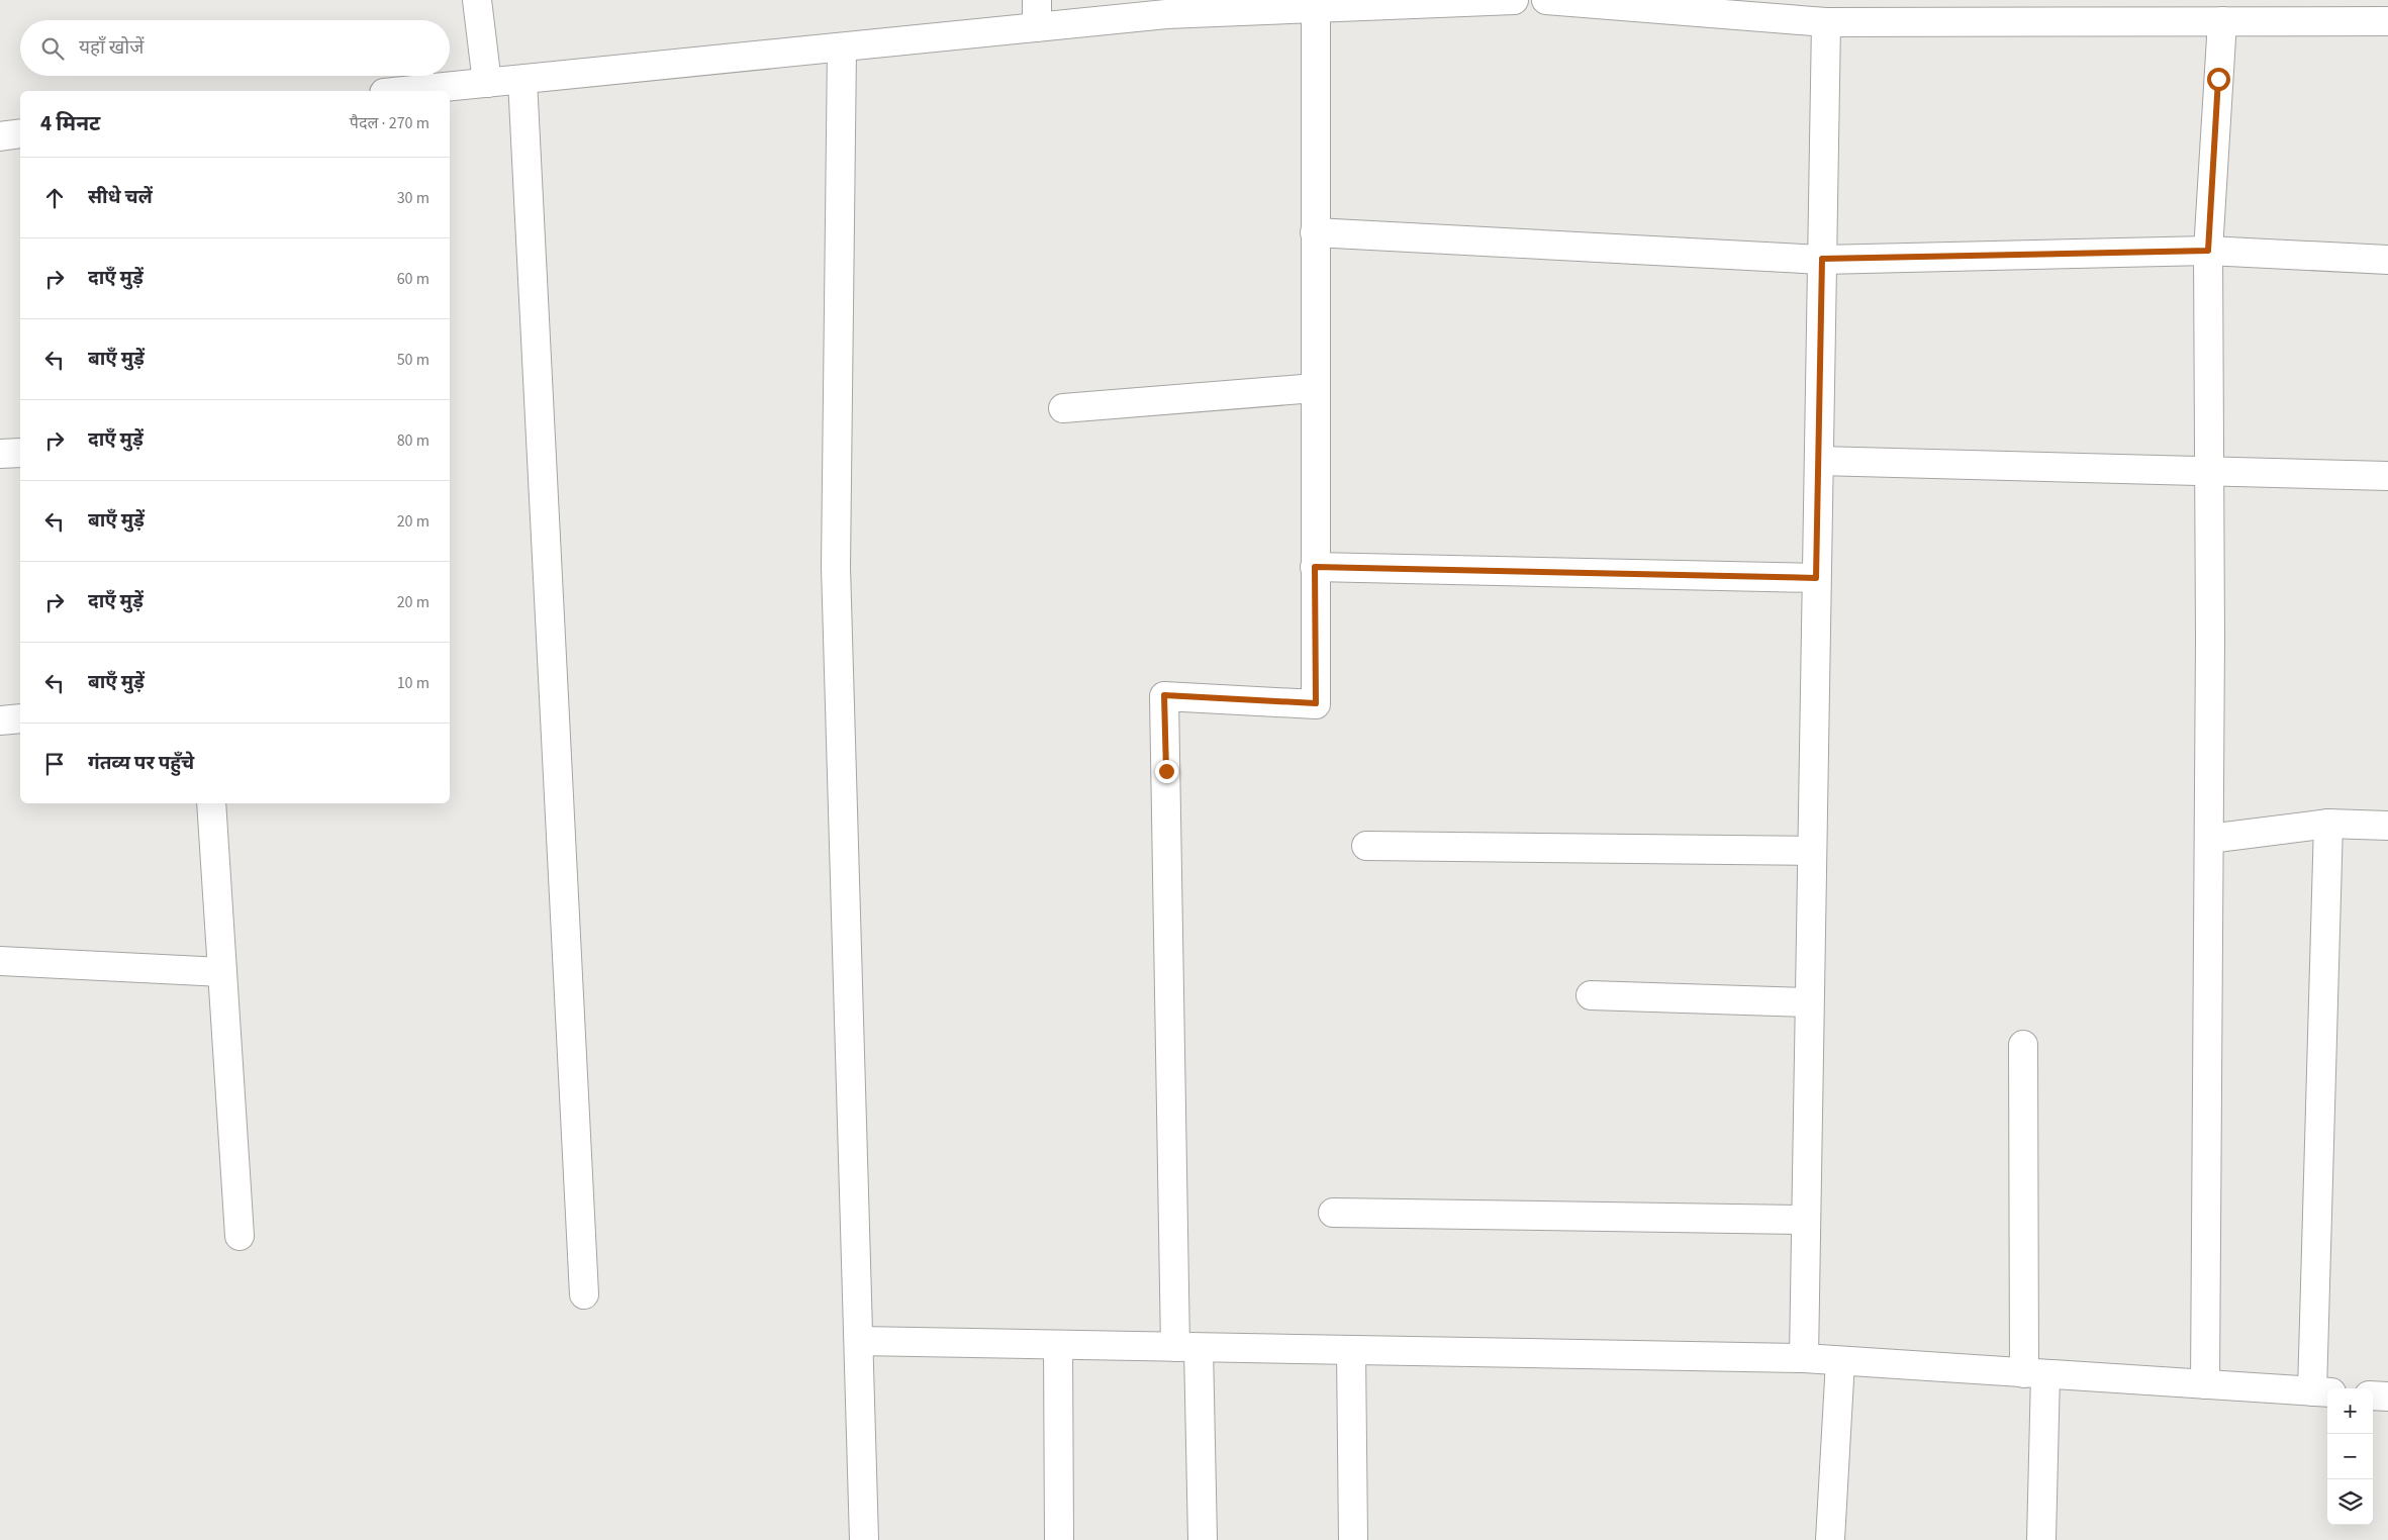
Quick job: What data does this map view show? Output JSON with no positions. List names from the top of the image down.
{
  "page": {
    "search": "यहाँ खोजें",
    "heading": ["4 मिनट", "पैदल · 270 m"],
    "list": [
      ["सीधे चलें", "30 m"],
      ["दाएँ मुड़ें", "60 m"],
      ["बाएँ मुड़ें", "50 m"],
      ["दाएँ मुड़ें", "80 m"],
      ["बाएँ मुड़ें", "20 m"],
      ["दाएँ मुड़ें", "20 m"],
      ["बाएँ मुड़ें", "10 m"],
      "गंतव्य पर पहुँचे"
    ],
    "map_buttons": ["+", "−"]
  }
}
